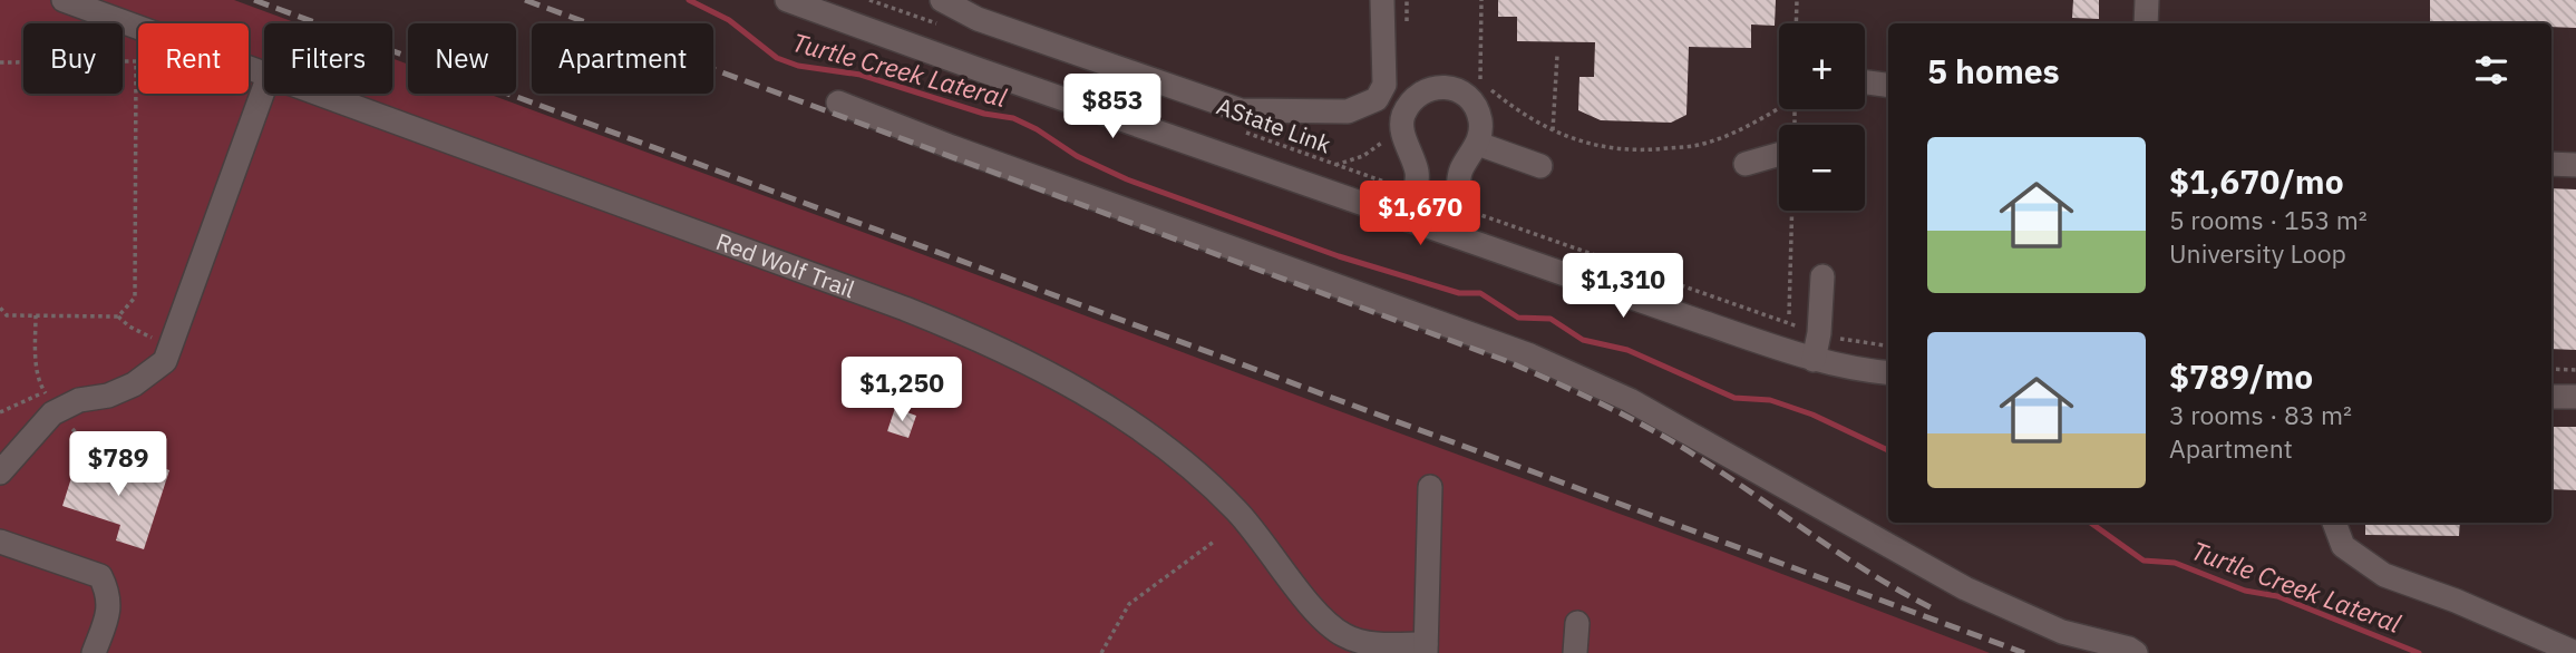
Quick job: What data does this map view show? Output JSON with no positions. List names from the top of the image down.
{
  "streets": {
    "street": ["Red Wolf Trail"],
    "path": ["AState Link"]
  },
  "water": ["Turtle Creek Lateral"],
  "page": {
    "map_buttons": ["+", "−"],
    "chip": [
      "Buy",
      "Rent",
      "Filters",
      "New",
      "Apartment"
    ],
    "heading": "5 homes",
    "price": [
      "$853",
      "$1,670",
      "$1,310",
      "$1,250",
      "$789"
    ],
    "list": [
      {
        "name": "$1,670/mo",
        "note": "5 rooms · 153 m² · University Loop"
      },
      {
        "name": "$789/mo",
        "note": "3 rooms · 83 m² · Apartment"
      }
    ]
  }
}
